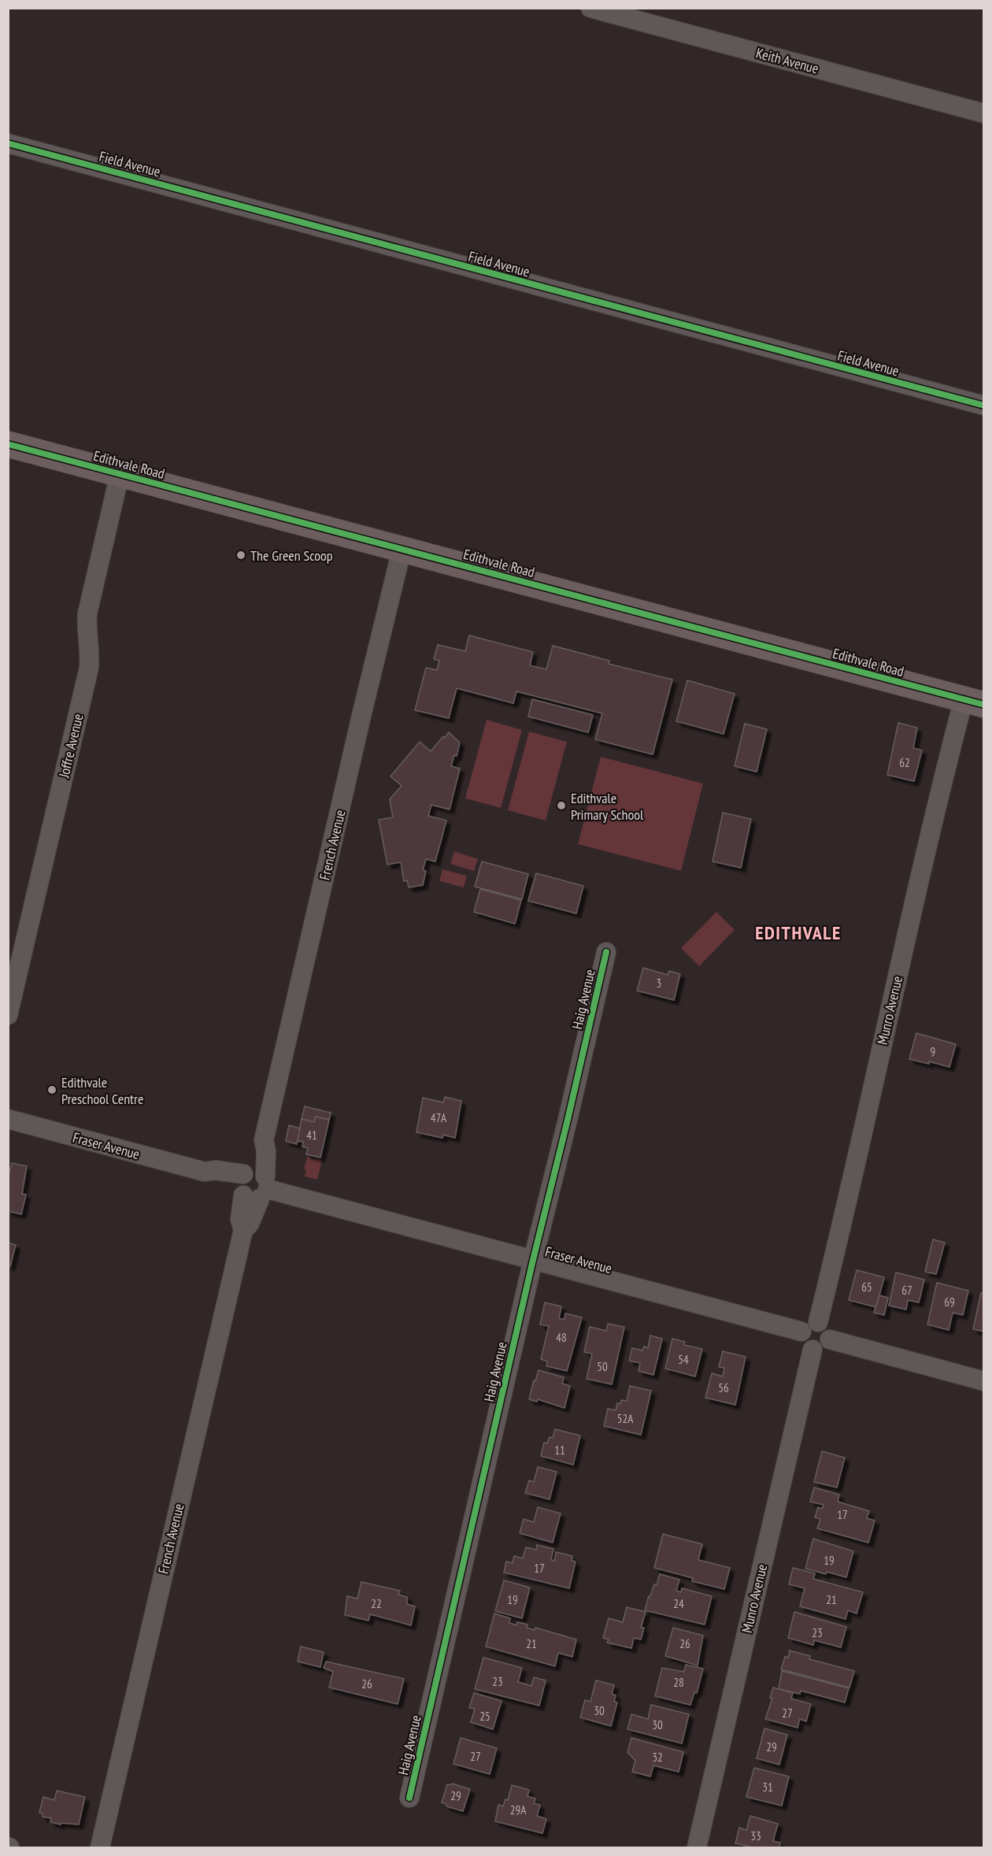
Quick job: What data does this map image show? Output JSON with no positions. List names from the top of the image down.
{
  "streets": {
    "highway": ["Edithvale Road"],
    "street": [
      "Keith Avenue",
      "Field Avenue",
      "Joffre Avenue",
      "French Avenue",
      "Haig Avenue",
      "Munro Avenue",
      "Fraser Avenue"
    ]
  },
  "crossings": [
    ["Edithvale Road", "Joffre Avenue"],
    ["Edithvale Road", "French Avenue"],
    ["Edithvale Road", "Munro Avenue"],
    ["French Avenue", "Fraser Avenue"],
    ["Haig Avenue", "Fraser Avenue"],
    ["Munro Avenue", "Fraser Avenue"]
  ],
  "districts": ["EDITHVALE"],
  "places": ["The Green Scoop", "Edithvale Primary School", "Edithvale Preschool Centre"],
  "house_numbers": [
    "62",
    "3",
    "9",
    "47A",
    "41",
    "65",
    "67",
    "69",
    "48",
    "54",
    "50",
    "56",
    "52A",
    "11",
    "17",
    "19",
    "17",
    "19",
    "21",
    "22",
    "24",
    "23",
    "21",
    "26",
    "23",
    "28",
    "26",
    "30",
    "27",
    "25",
    "30",
    "29",
    "27",
    "32",
    "31",
    "29",
    "29A",
    "33"
  ]
}
